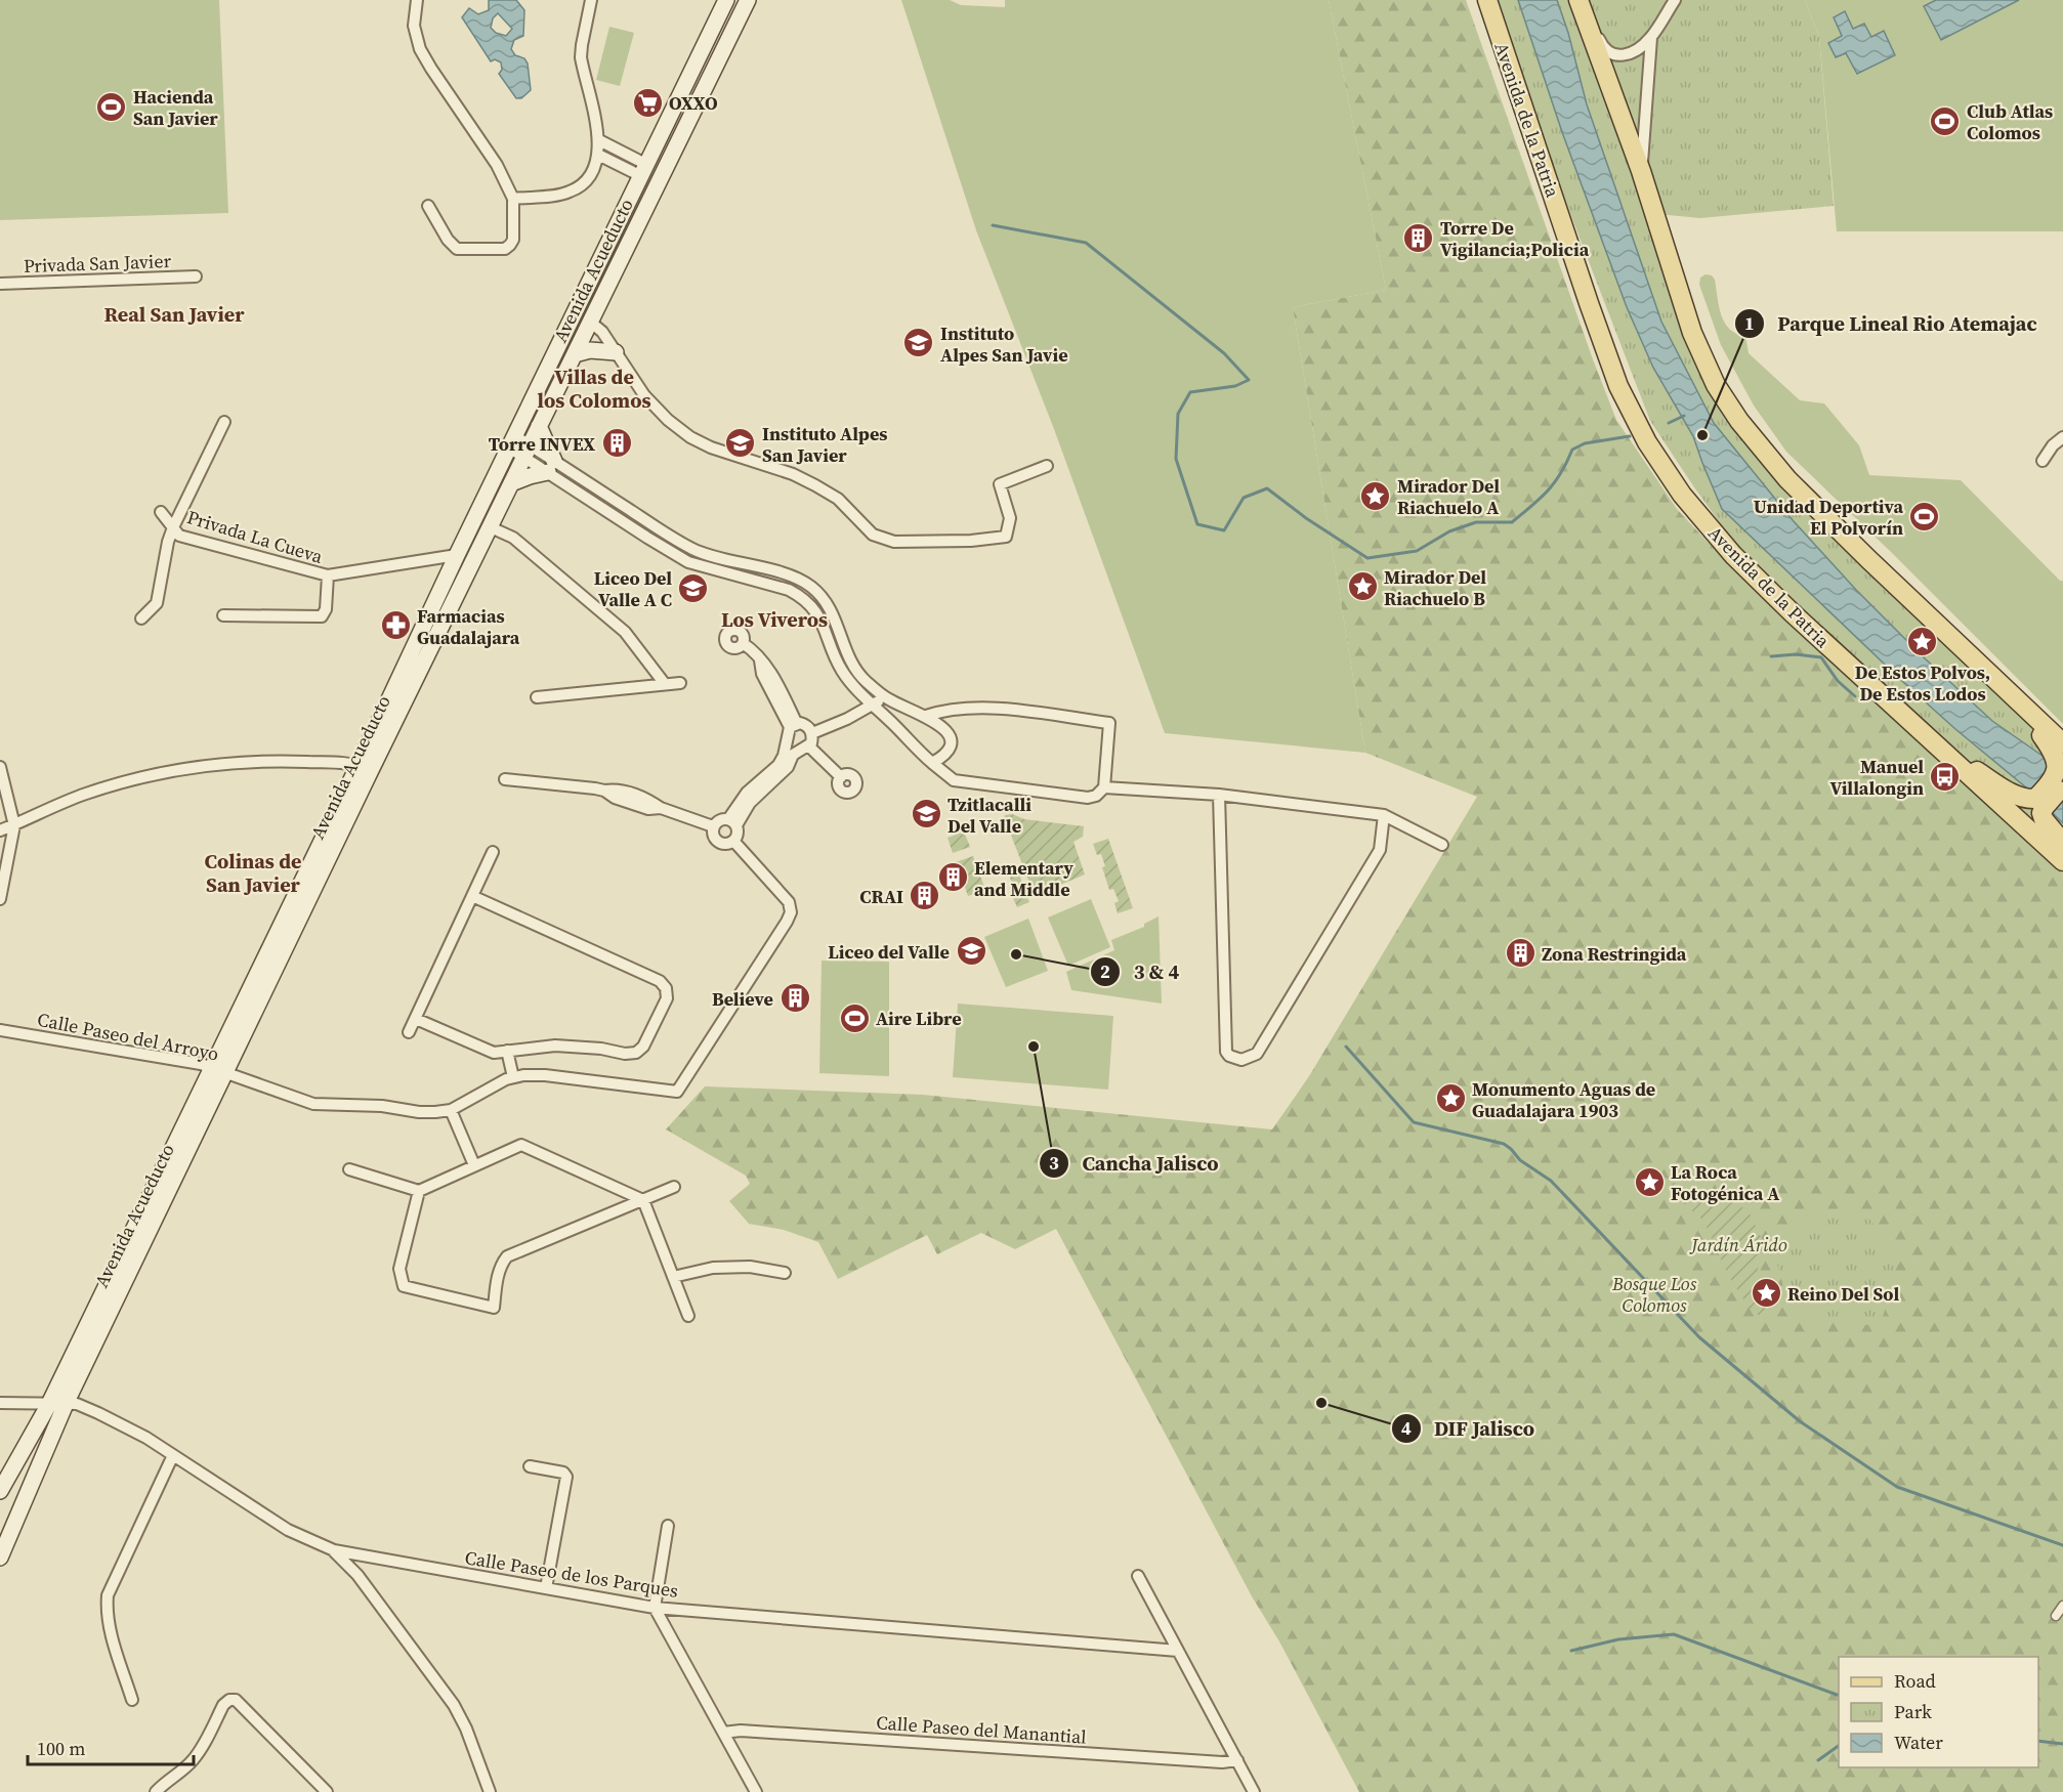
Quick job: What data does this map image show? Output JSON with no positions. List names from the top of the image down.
{
  "streets": {
    "main road": ["Avenida de la Patria", "Avenida Acueducto"],
    "street": [
      "Privada San Javier",
      "Privada La Cueva",
      "Calle Paseo del Arroyo",
      "Calle Paseo de los Parques",
      "Calle Paseo del Manantial"
    ]
  },
  "crossings": [
    ["Avenida Acueducto", "Privada La Cueva"],
    ["Avenida Acueducto", "Calle Paseo del Arroyo"],
    ["Avenida Acueducto", "Calle Paseo de los Parques"]
  ],
  "districts": [
    "Real San Javier",
    "Villas de los Colomos",
    "Los Viveros",
    "Colinas de San Javier"
  ],
  "parks": ["Jardín Árido", "Bosque Los Colomos"],
  "places": {
    "supermarket": ["OXXO"],
    "sports": [
      "Hacienda San Javier",
      "Club Atlas Colomos",
      "Unidad Deportiva El Polvorín",
      "Aire Libre"
    ],
    "building": [
      "Torre De Vigilancia;Policia",
      "Torre INVEX",
      "Elementary and Middle",
      "CRAI",
      "Zona Restringida",
      "Believe"
    ],
    "school or university": [
      "Instituto Alpes San Javie",
      "Instituto Alpes San Javier",
      "Liceo Del Valle A C",
      "Tzitlacalli Del Valle",
      "Liceo del Valle"
    ],
    "other": [
      "Parque Lineal Rio Atemajac",
      "3 & 4",
      "Cancha Jalisco",
      "DIF Jalisco"
    ],
    "place": [
      "Mirador Del Riachuelo A",
      "Mirador Del Riachuelo B",
      "De Estos Polvos, De Estos Lodos",
      "Monumento Aguas de Guadalajara 1903",
      "La Roca Fotogénica A",
      "Reino Del Sol"
    ],
    "pharmacy": ["Farmacias Guadalajara"],
    "bus stop": ["Manuel Villalongin"]
  },
  "legend": ["Road", "Park", "Water"],
  "scale_bar": "100 m"
}
